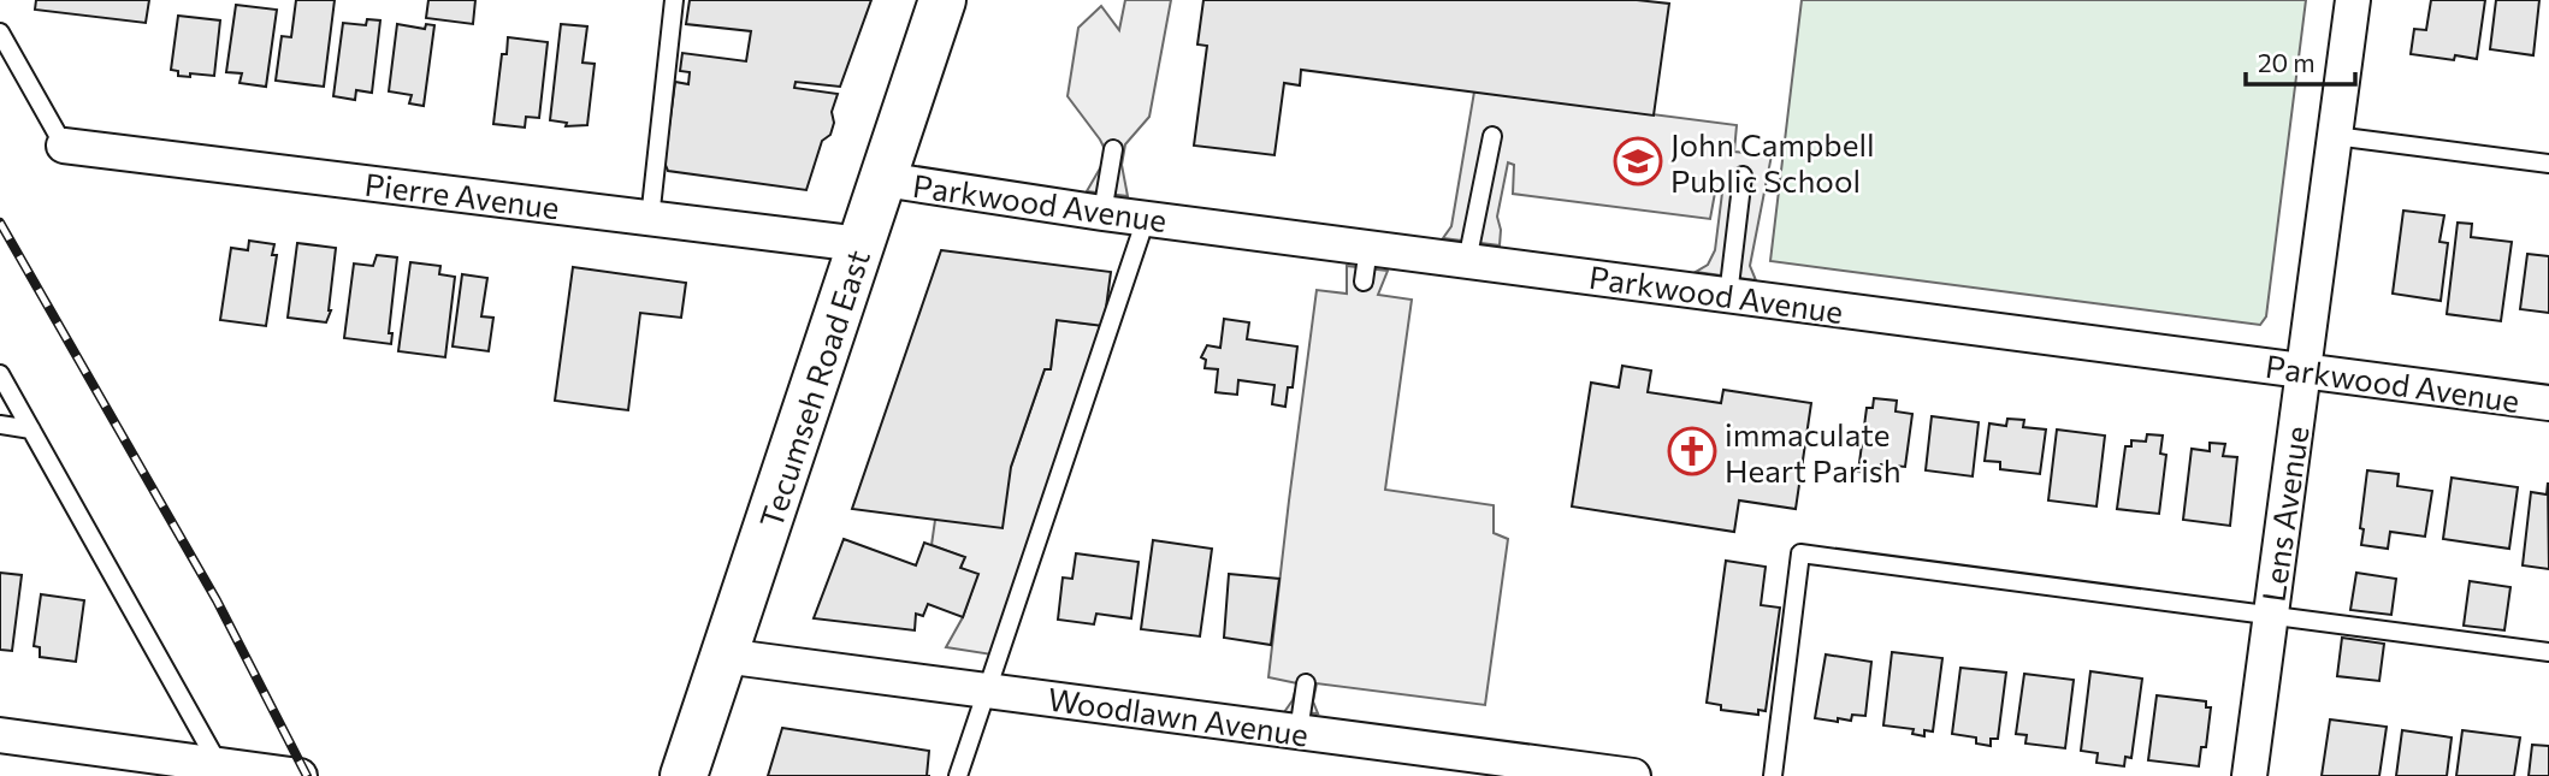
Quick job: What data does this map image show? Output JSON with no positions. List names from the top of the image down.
{
  "streets": {
    "main road": ["Tecumseh Road East"],
    "street": [
      "Pierre Avenue",
      "Parkwood Avenue",
      "Lens Avenue",
      "Woodlawn Avenue"
    ]
  },
  "crossings": [
    ["Pierre Avenue", "Tecumseh Road East"],
    ["Parkwood Avenue", "Tecumseh Road East"],
    ["Parkwood Avenue", "Lens Avenue"],
    ["Tecumseh Road East", "Woodlawn Avenue"]
  ],
  "places": {
    "school or university": ["John Campbell Public School"],
    "church": ["immaculate Heart Parish"]
  },
  "scale_bar": "20 m"
}
